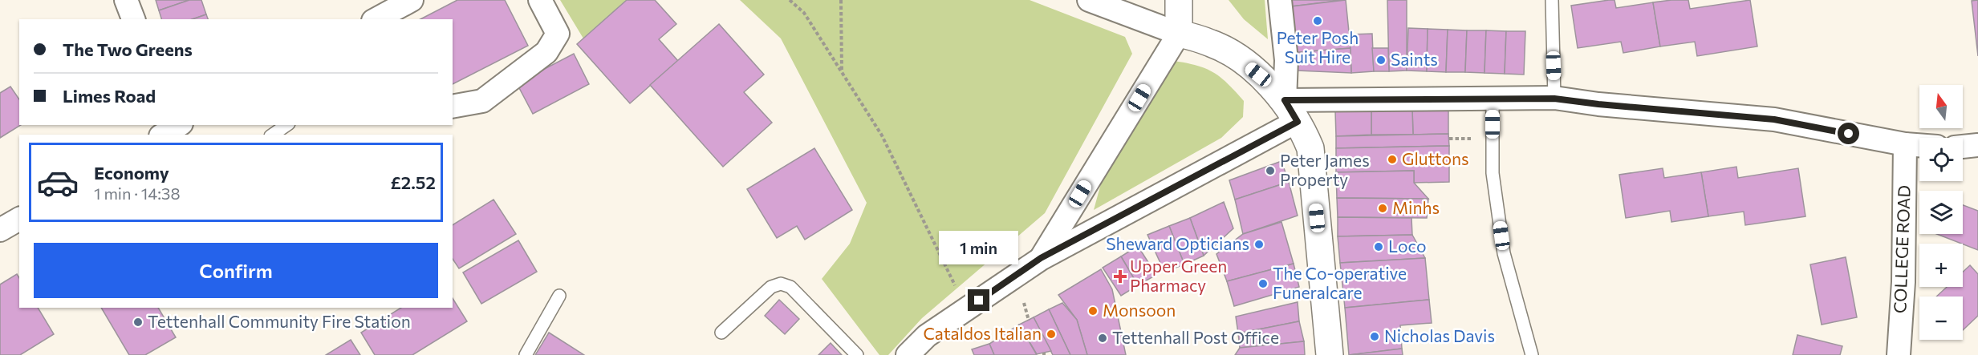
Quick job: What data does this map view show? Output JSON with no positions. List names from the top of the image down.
{
  "streets": {
    "street": ["COLLEGE ROAD"]
  },
  "places": {
    "other": [
      "Peter Posh Suit Hire",
      "Saints",
      "Gluttons",
      "Peter James Property",
      "Minhs",
      "Sheward Opticians",
      "Loco",
      "The Co-operative Funeralcare",
      "Monsoon",
      "Tettenhall Community Fire Station",
      "Cataldos Italian",
      "Nicholas Davis",
      "Tettenhall Post Office"
    ],
    "health": ["Upper Green Pharmacy"]
  },
  "north": "top",
  "page": {
    "banner": ["The Two Greens", "Limes Road"],
    "map_buttons": ["+", "−"],
    "list": [
      {
        "name": "Economy",
        "note": "1 min · 14:38",
        "value": "£2.52"
      }
    ],
    "bubble": "1 min",
    "buttons": "Confirm"
  }
}
